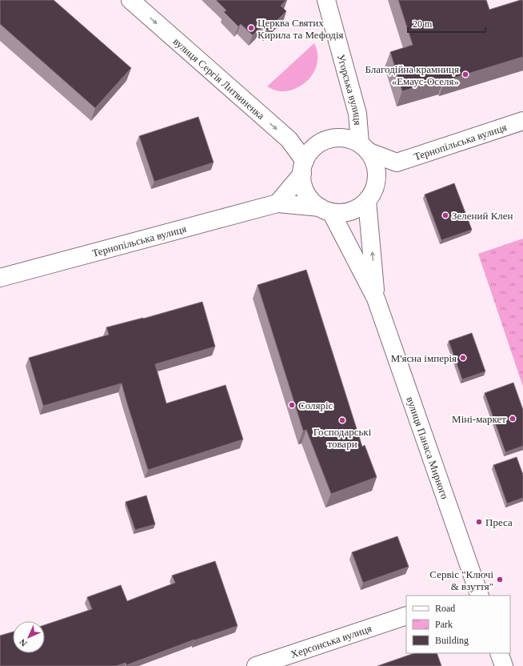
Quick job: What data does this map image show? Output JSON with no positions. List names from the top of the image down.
{
  "streets": {
    "street": [
      "вулиця Сергія Литвиненка",
      "Угорська вулиця",
      "Тернопільська вулиця",
      "вулиця Панаса Мирного",
      "Херсонська вулиця"
    ]
  },
  "crossings": [
    ["вулиця Сергія Литвиненка", "Угорська вулиця"],
    ["вулиця Сергія Литвиненка", "Тернопільська вулиця"],
    ["вулиця Сергія Литвиненка", "вулиця Панаса Мирного"],
    ["Угорська вулиця", "Тернопільська вулиця"],
    ["Угорська вулиця", "вулиця Панаса Мирного"],
    ["Тернопільська вулиця", "вулиця Панаса Мирного"]
  ],
  "one_way": ["вулиця Сергія Литвиненка"],
  "places": [
    "Церква Святих Кирила та Мефодія",
    "Благодійна крамниця «Емаус-Оселя»",
    "Зелений Клен",
    "М'ясна імперія",
    "Соляріс",
    "Міні-маркет",
    "Господарські товари",
    "Преса",
    "Сервіс \"Ключі & взуття\""
  ],
  "legend": ["Road", "Park", "Building"],
  "scale_bar": "20 m",
  "north": "bottom left"
}
